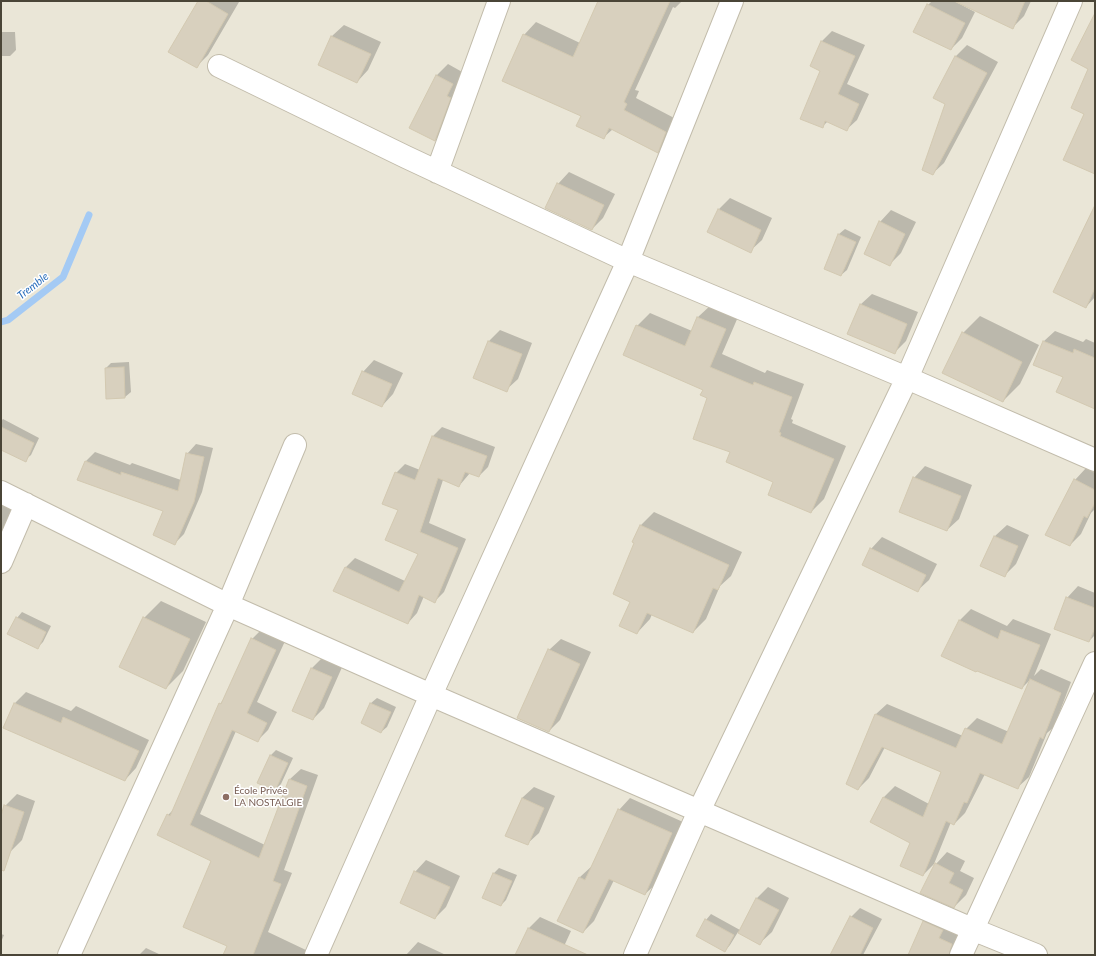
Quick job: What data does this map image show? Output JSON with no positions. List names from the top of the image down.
{
  "water": ["Tremble"],
  "places": ["École Privée LA NOSTALGIE"]
}
